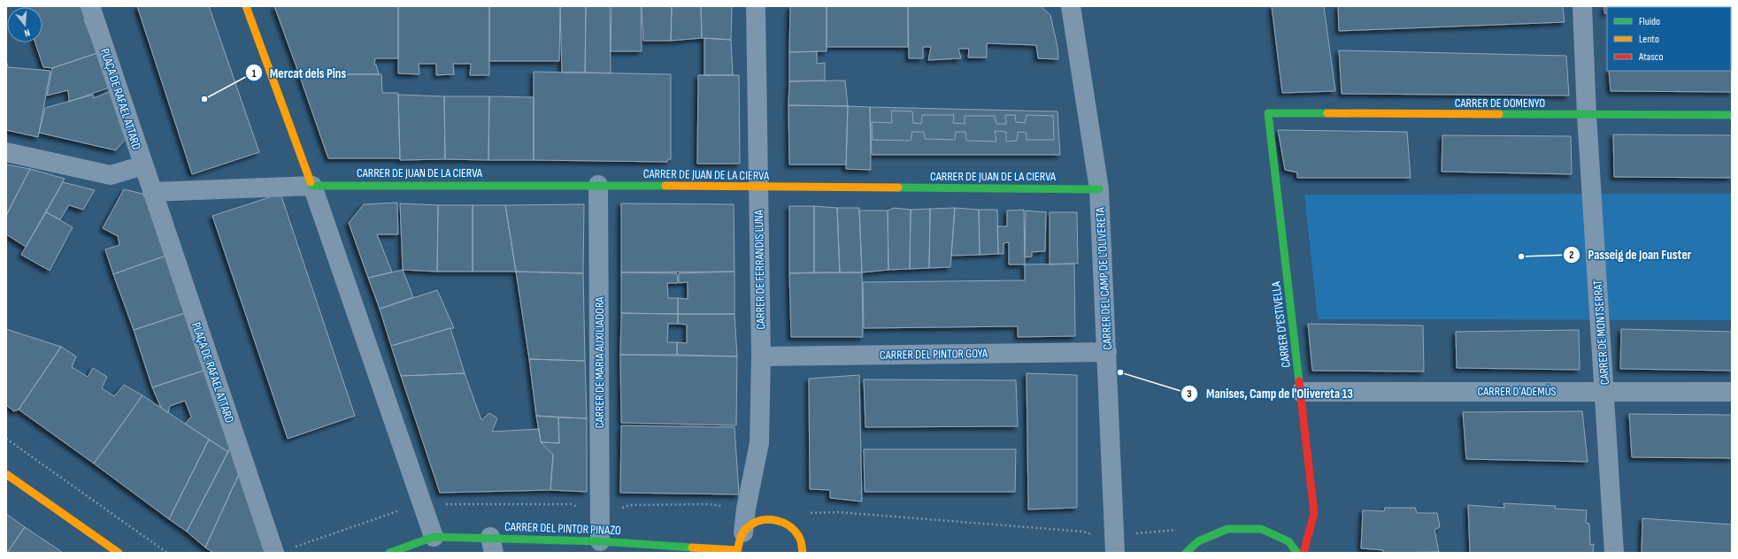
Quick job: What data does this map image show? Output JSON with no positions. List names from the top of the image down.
{
  "streets": {
    "street": [
      "PLAÇA DE RAFAEL ATTARD",
      "CARRER DE DOMENYO",
      "CARRER DE JUAN DE LA CIERVA",
      "CARRER DE FERRANDIS LUNA",
      "CARRER DEL CAMP DE L'OLIVERETA",
      "CARRER D'ESTIVELLA",
      "CARRER DE MONTSERRAT",
      "CARRER DEL PINTOR GOYA",
      "CARRER DE MARIA AUXILIADORA",
      "CARRER D'ADEMÚS",
      "CARRER DEL PINTOR PINAZO"
    ]
  },
  "crossings": [
    ["CARRER DE DOMENYO", "CARRER D'ESTIVELLA"],
    ["CARRER DE DOMENYO", "CARRER DE MONTSERRAT"],
    ["CARRER DE JUAN DE LA CIERVA", "CARRER DE FERRANDIS LUNA"],
    ["CARRER DE JUAN DE LA CIERVA", "CARRER DEL CAMP DE L'OLIVERETA"],
    ["CARRER DE JUAN DE LA CIERVA", "CARRER DE MARIA AUXILIADORA"],
    ["CARRER DE FERRANDIS LUNA", "CARRER DEL PINTOR GOYA"],
    ["CARRER DEL CAMP DE L'OLIVERETA", "CARRER DEL PINTOR GOYA"],
    ["CARRER D'ESTIVELLA", "CARRER D'ADEMÚS"],
    ["CARRER DE MONTSERRAT", "CARRER D'ADEMÚS"],
    ["CARRER DE MARIA AUXILIADORA", "CARRER DEL PINTOR PINAZO"]
  ],
  "places": ["Mercat dels Pins", "Passeig de Joan Fuster", "Manises, Camp de l'Olivereta 13"],
  "legend": ["Fluido", "Lento", "Atasco"],
  "north": "bottom"
}
